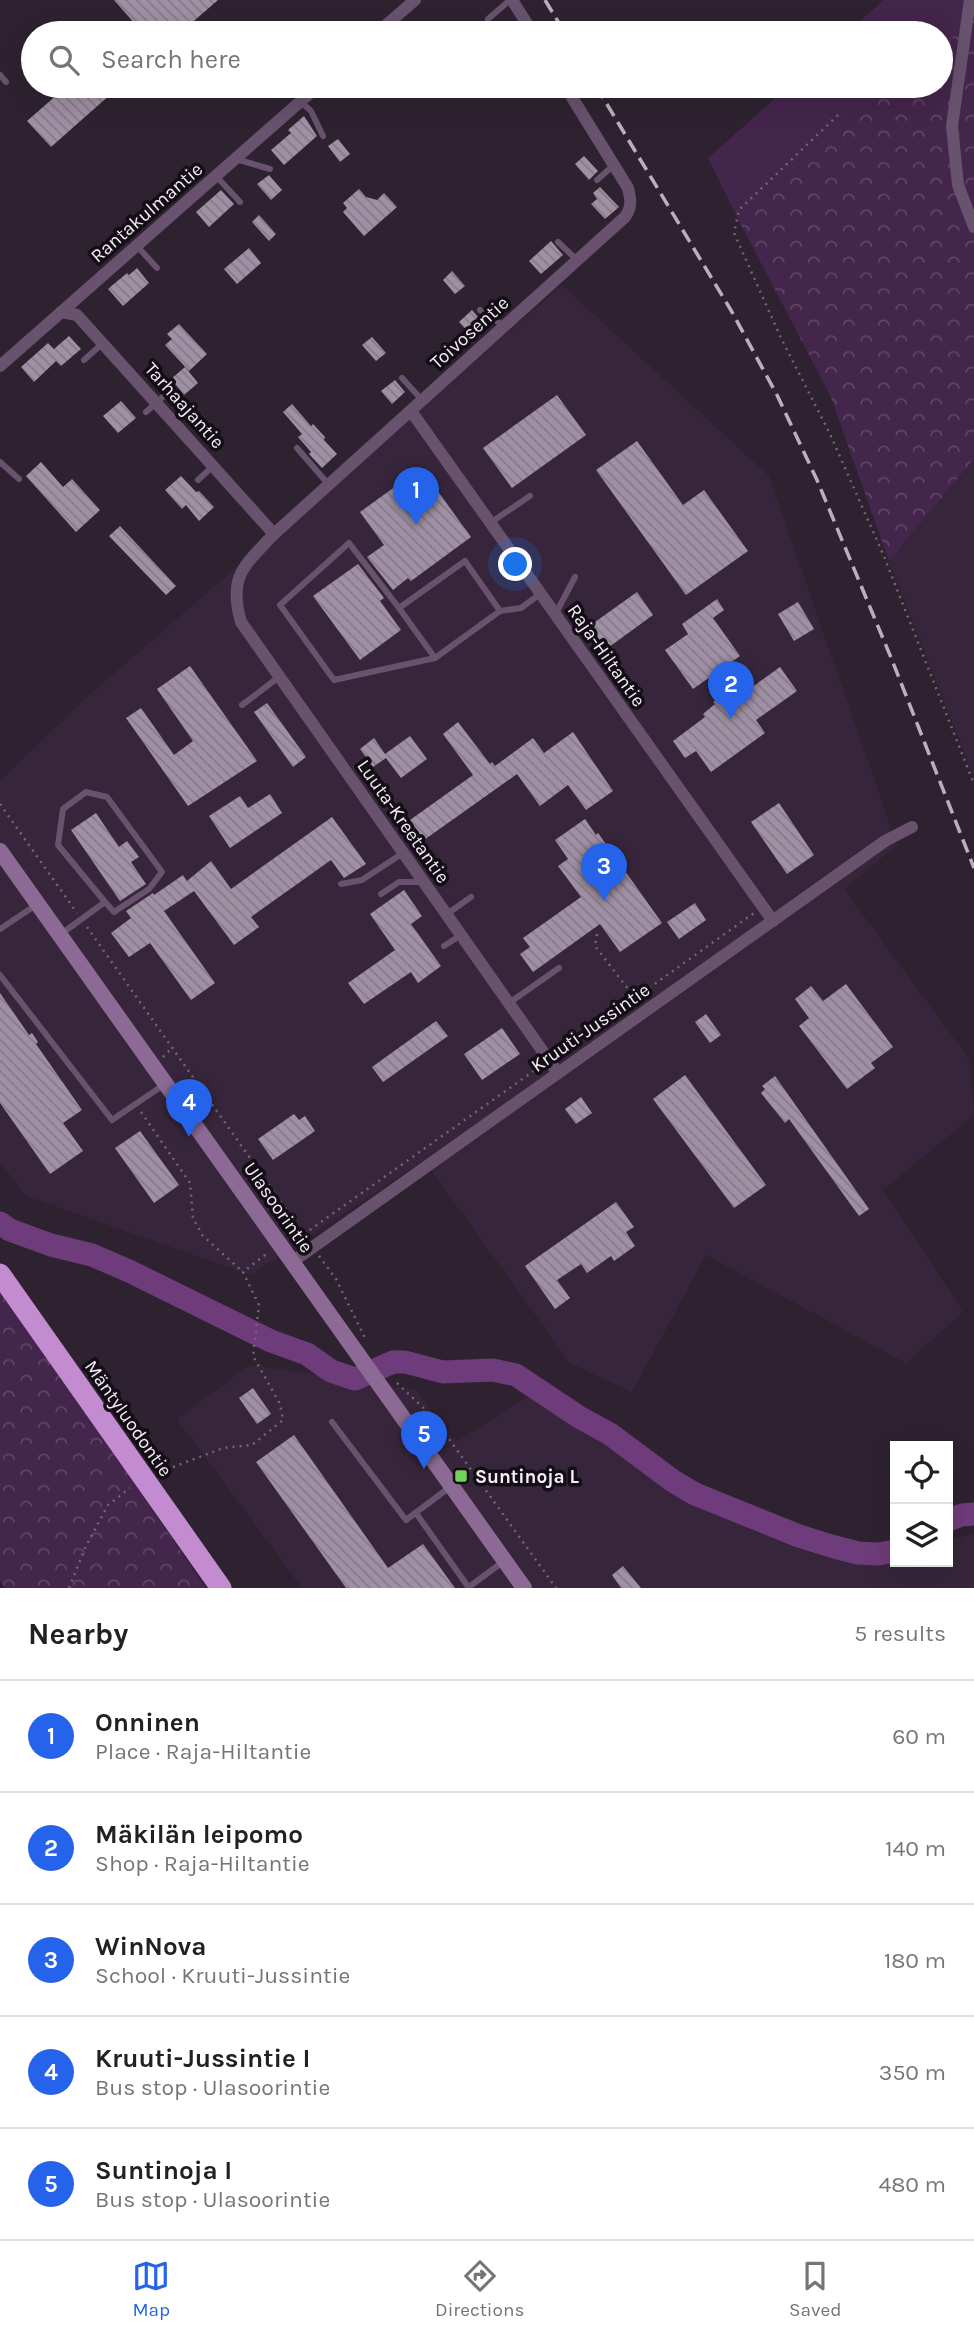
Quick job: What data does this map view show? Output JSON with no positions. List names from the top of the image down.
{
  "streets": {
    "highway": ["Mäntyluodontie"],
    "street": [
      "Rantakulmantie",
      "Toivosentie",
      "Tarhaajantie",
      "Raja-Hiltantie",
      "Luuta-Kreetantie",
      "Kruuti-Jussintie",
      "Ulasoorintie"
    ]
  },
  "crossings": [
    ["Rantakulmantie", "Tarhaajantie"],
    ["Toivosentie", "Tarhaajantie"],
    ["Toivosentie", "Raja-Hiltantie"],
    ["Toivosentie", "Luuta-Kreetantie"],
    ["Raja-Hiltantie", "Kruuti-Jussintie"],
    ["Luuta-Kreetantie", "Kruuti-Jussintie"],
    ["Kruuti-Jussintie", "Ulasoorintie"]
  ],
  "places": {
    "transit": ["Suntinoja L"]
  },
  "page": {
    "search": "Search here",
    "pins": [
      "1",
      "2",
      "3",
      "4",
      "5"
    ],
    "heading": ["Nearby", "5 results"],
    "list": [
      {
        "mark": "1",
        "name": "Onninen",
        "note": "Place · Raja-Hiltantie",
        "value": "60 m"
      },
      {
        "mark": "2",
        "name": "Mäkilän leipomo",
        "note": "Shop · Raja-Hiltantie",
        "value": "140 m"
      },
      {
        "mark": "3",
        "name": "WinNova",
        "note": "School · Kruuti-Jussintie",
        "value": "180 m"
      },
      {
        "mark": "4",
        "name": "Kruuti-Jussintie I",
        "note": "Bus stop · Ulasoorintie",
        "value": "350 m"
      },
      {
        "mark": "5",
        "name": "Suntinoja I",
        "note": "Bus stop · Ulasoorintie",
        "value": "480 m"
      }
    ],
    "nav": ["Map", "Directions", "Saved"]
  }
}
